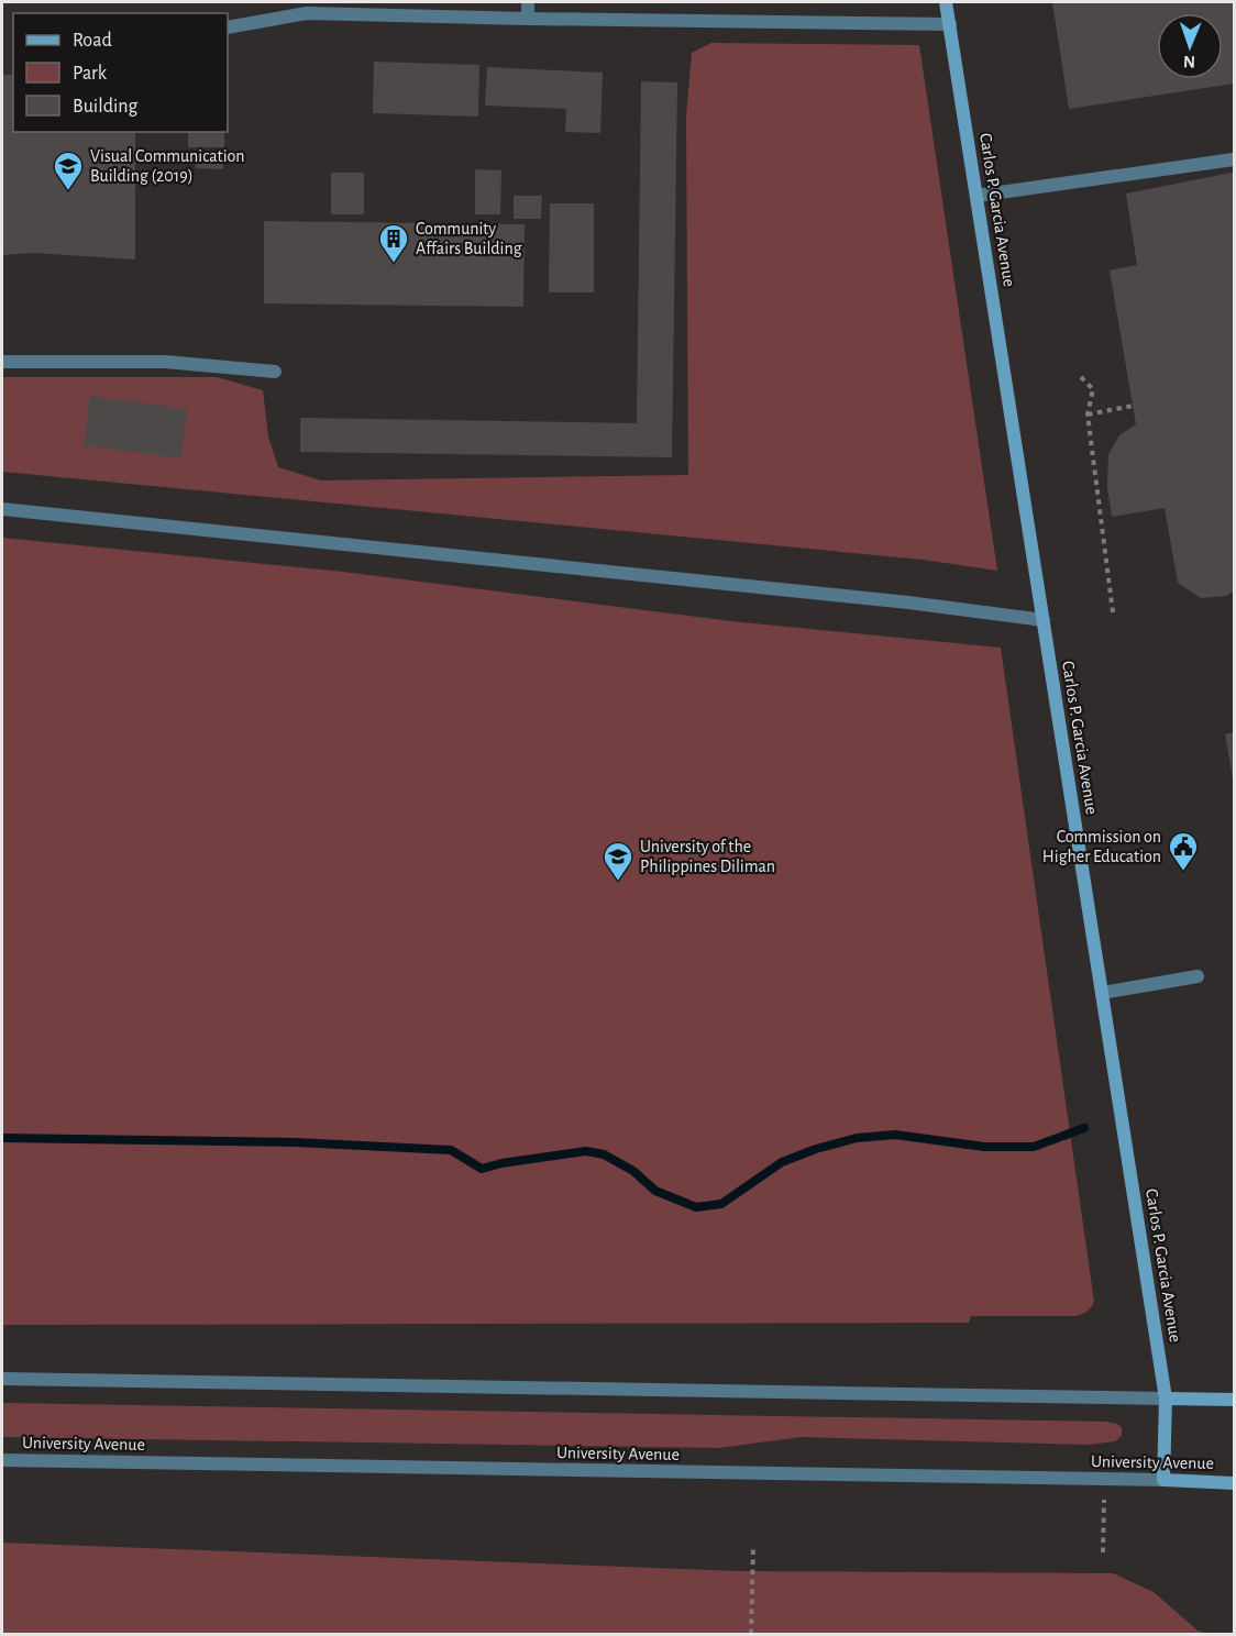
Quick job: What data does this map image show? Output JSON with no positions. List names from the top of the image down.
{
  "streets": {
    "main road": ["Carlos P. Garcia Avenue", "University Avenue"]
  },
  "crossings": [
    ["Carlos P. Garcia Avenue", "University Avenue"]
  ],
  "places": {
    "school or university": ["Visual Communication Building (2019)", "University of the Philippines Diliman"],
    "building": ["Community Affairs Building"],
    "public building": ["Commission on Higher Education"]
  },
  "legend": ["Road", "Park", "Building"],
  "north": "bottom"
}
